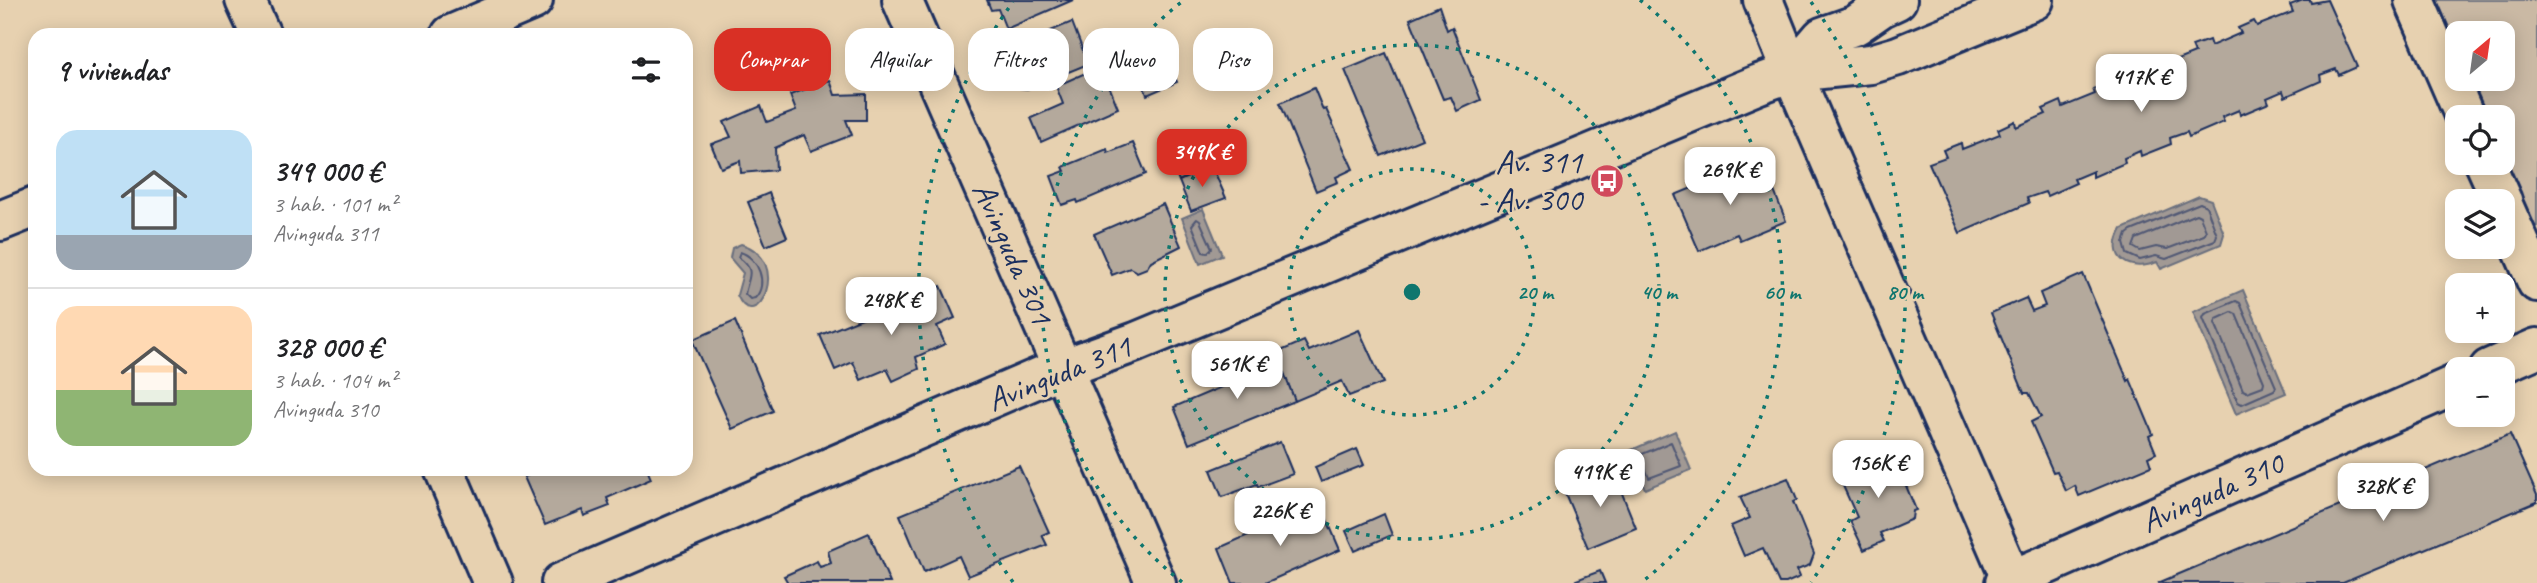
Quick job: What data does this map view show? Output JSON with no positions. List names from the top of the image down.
{
  "streets": {
    "street": ["Avinguda 301", "Avinguda 311", "Avinguda 310"]
  },
  "crossings": [
    ["Avinguda 301", "Avinguda 311"]
  ],
  "places": {
    "bus stop": ["Av. 311 - Av. 300"]
  },
  "north": "top right",
  "page": {
    "map_buttons": ["+", "−"],
    "chip": [
      "Comprar",
      "Alquilar",
      "Filtros",
      "Nuevo",
      "Piso"
    ],
    "heading": "9 viviendas",
    "price": [
      "417K €",
      "349K €",
      "269K €",
      "248K €",
      "561K €",
      "156K €",
      "419K €",
      "328K €",
      "226K €"
    ],
    "list": [
      {
        "name": "349 000 €",
        "note": "3 hab. · 101 m² · Avinguda 311"
      },
      {
        "name": "328 000 €",
        "note": "3 hab. · 104 m² · Avinguda 310"
      }
    ]
  },
  "rings": [
    "20 m",
    "40 m",
    "60 m",
    "80 m"
  ]
}
